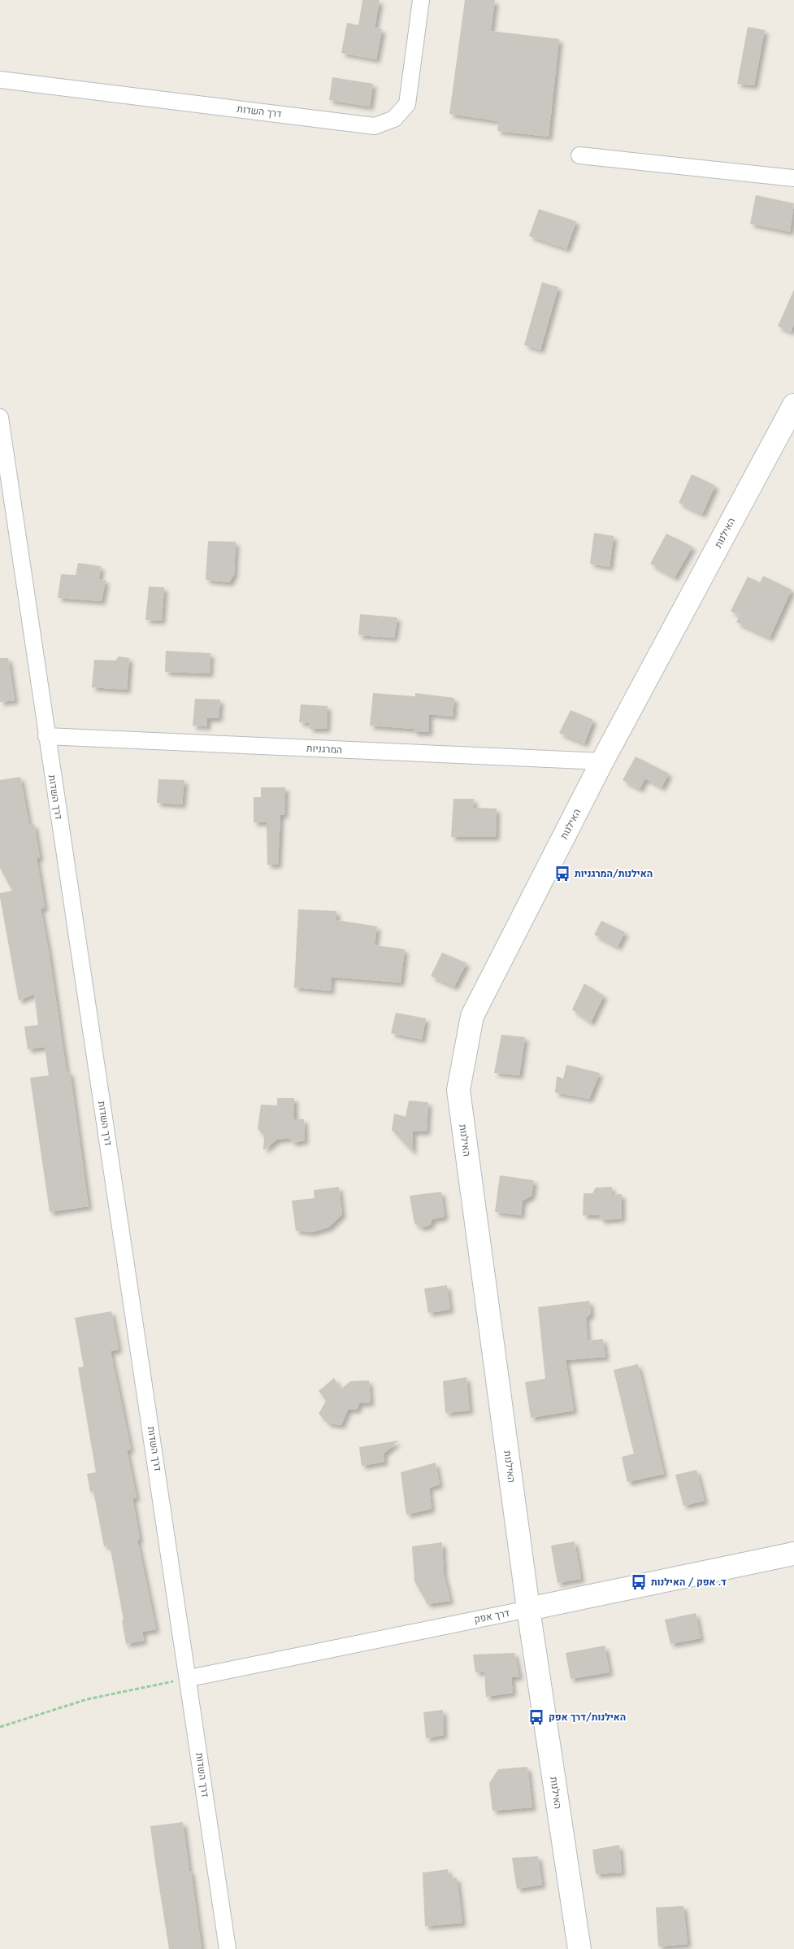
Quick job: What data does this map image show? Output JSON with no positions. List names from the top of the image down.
{
  "streets": {
    "main road": ["האילנות", "דרך אפק"],
    "street": ["דרך השדות", "המרגניות"]
  },
  "crossings": [
    ["דרך השדות", "המרגניות"],
    ["דרך השדות", "דרך אפק"],
    ["האילנות", "המרגניות"],
    ["האילנות", "דרך אפק"]
  ],
  "places": {
    "bus stop": ["האילנות/המרגניות", "ד. אפק / האילנות", "האילנות/דרך אפק"]
  }
}
